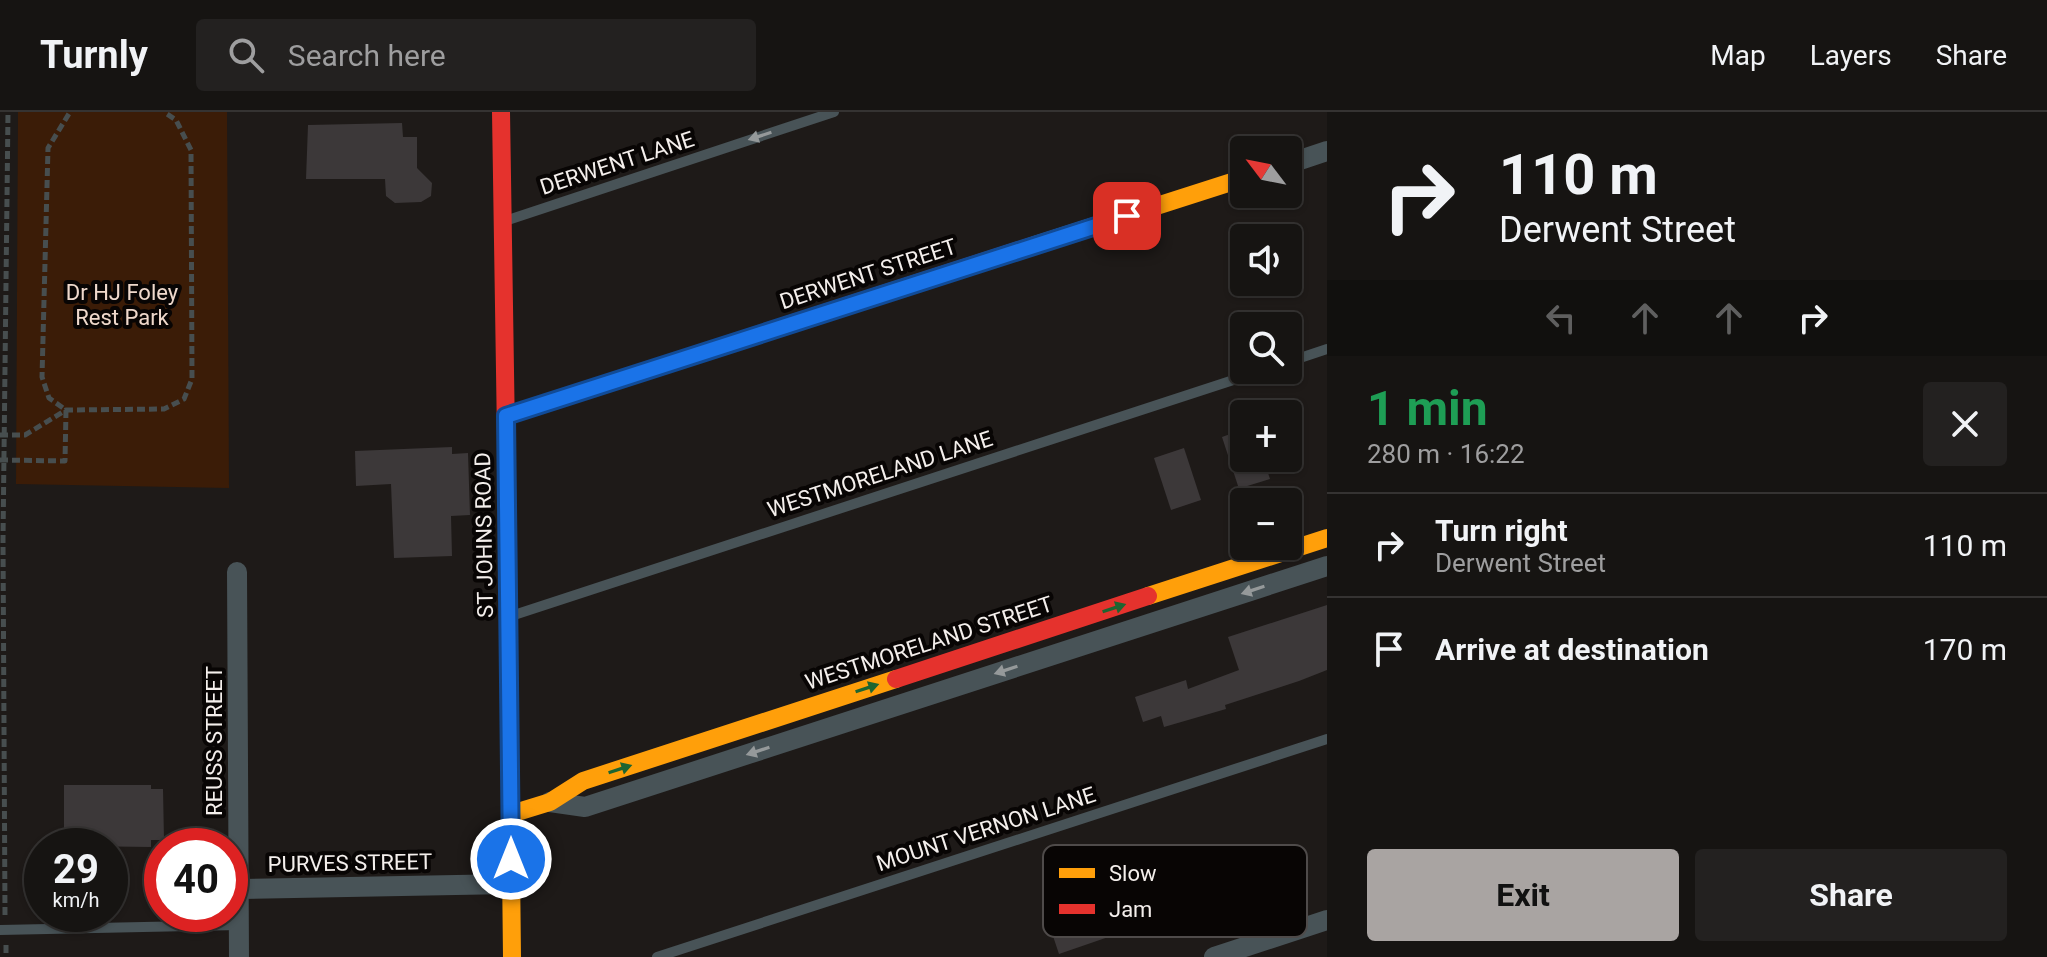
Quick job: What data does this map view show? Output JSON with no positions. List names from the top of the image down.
{
  "streets": {
    "street": [
      "DERWENT STREET",
      "ST JOHNS ROAD",
      "WESTMORELAND STREET",
      "REUSS STREET",
      "PURVES STREET"
    ],
    "lane": ["DERWENT LANE", "WESTMORELAND LANE", "MOUNT VERNON LANE"]
  },
  "crossings": [
    ["DERWENT LANE", "ST JOHNS ROAD"],
    ["DERWENT STREET", "ST JOHNS ROAD"],
    ["WESTMORELAND LANE", "ST JOHNS ROAD"],
    ["ST JOHNS ROAD", "WESTMORELAND STREET"],
    ["ST JOHNS ROAD", "PURVES STREET"]
  ],
  "one_way": ["DERWENT LANE"],
  "parks": ["Dr HJ Foley Rest Park"],
  "legend": ["Slow", "Jam"],
  "north": "top left",
  "page": {
    "header": "Turnly",
    "search": "Search here",
    "nav": ["Map", "Layers", "Share"],
    "turn": ["110 m", "Derwent Street"],
    "map_buttons": ["+", "−"],
    "heading": ["1 min", "280 m · 16:22"],
    "list": [
      {
        "name": "Turn right",
        "note": "Derwent Street",
        "value": "110 m"
      },
      {
        "name": "Arrive at destination",
        "value": "170 m"
      }
    ],
    "speed": "29 km/h",
    "limit": "40",
    "buttons": ["Exit", "Share"]
  }
}
